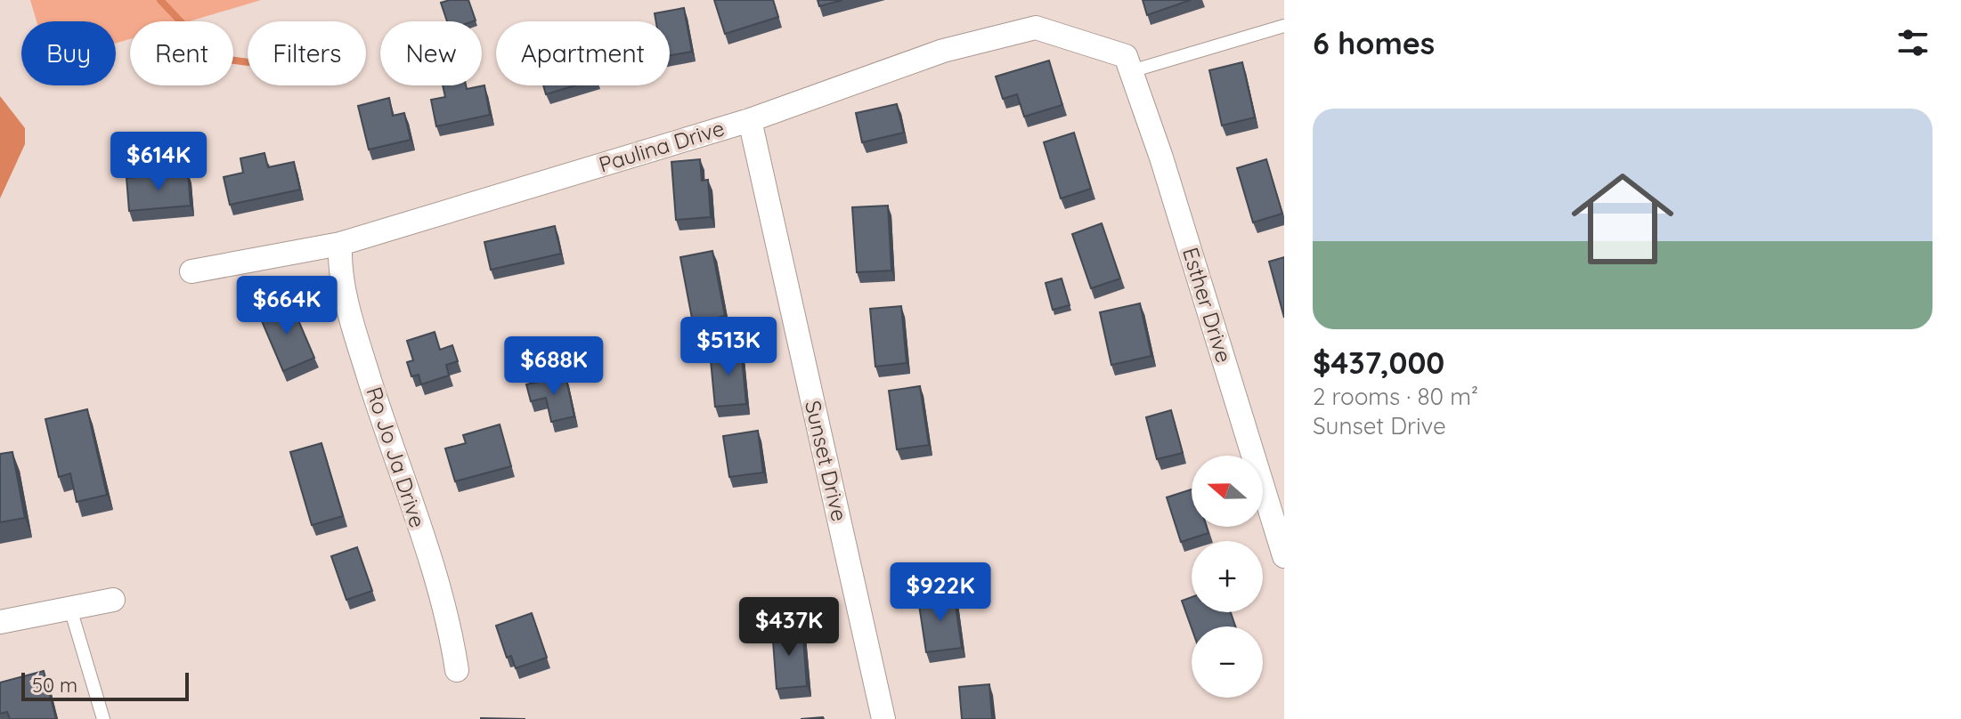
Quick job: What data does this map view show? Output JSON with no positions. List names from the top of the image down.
{
  "streets": {
    "street": [
      "Paulina Drive",
      "Esther Drive",
      "Ro Jo Ja Drive",
      "Sunset Drive"
    ]
  },
  "crossings": [
    ["Paulina Drive", "Esther Drive"],
    ["Paulina Drive", "Ro Jo Ja Drive"],
    ["Paulina Drive", "Sunset Drive"]
  ],
  "scale_bar": "50 m",
  "north": "left",
  "page": {
    "heading": "6 homes",
    "chip": [
      "Buy",
      "Rent",
      "Filters",
      "New",
      "Apartment"
    ],
    "list": [
      {
        "name": "$437,000",
        "note": "2 rooms · 80 m² · Sunset Drive"
      }
    ],
    "price": [
      "$614K",
      "$664K",
      "$513K",
      "$688K",
      "$922K",
      "$437K"
    ],
    "map_buttons": ["+", "−"],
    "scale": "50 m"
  }
}
